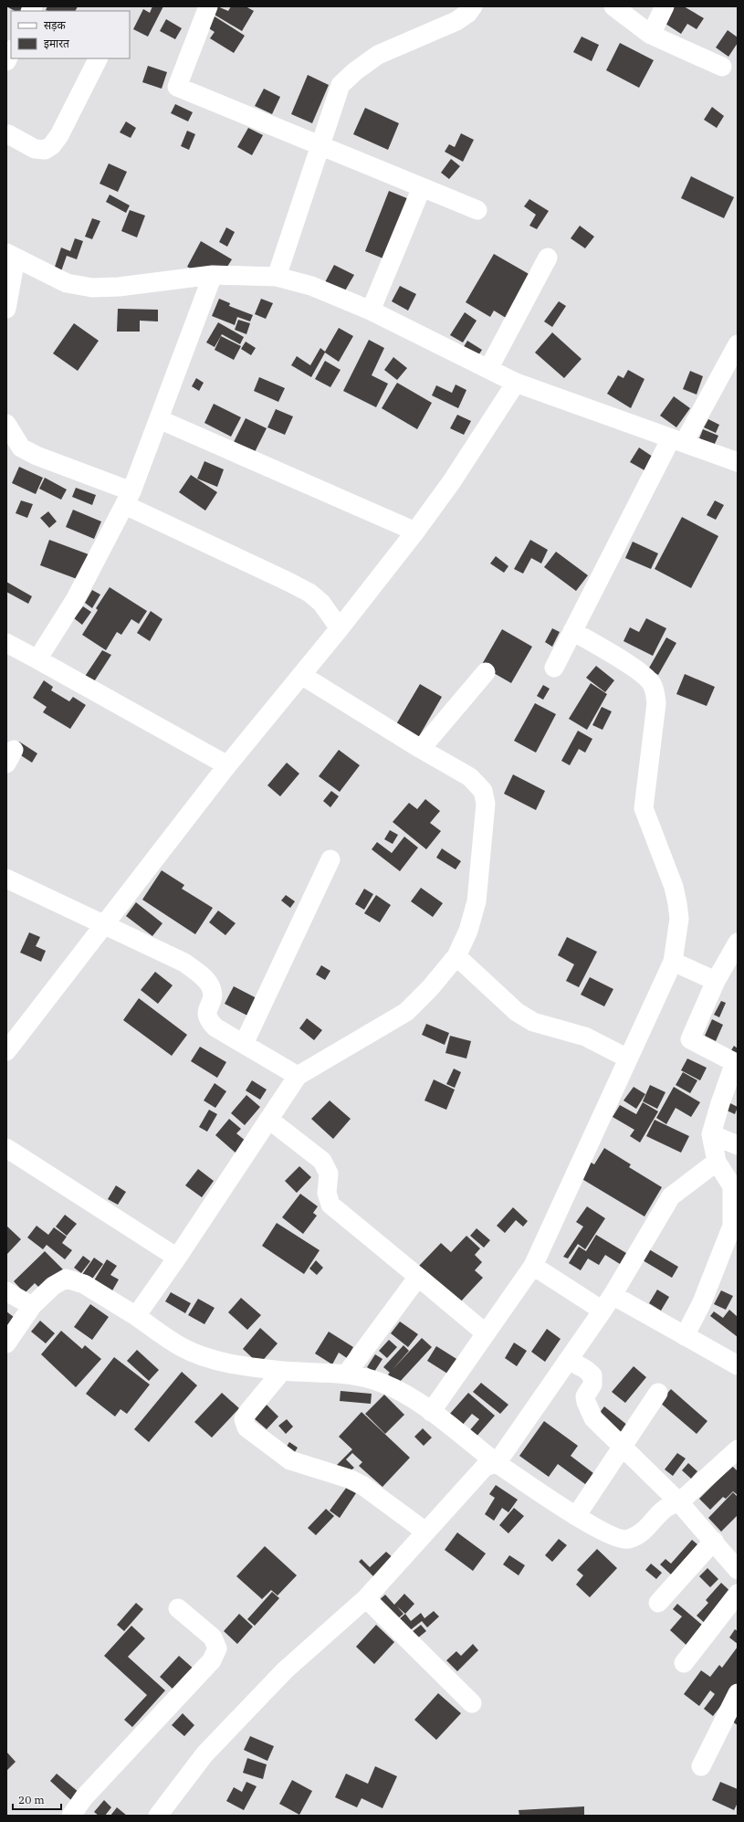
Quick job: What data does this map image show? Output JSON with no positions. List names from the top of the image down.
{
  "legend": ["सड़क", "इमारत"],
  "scale_bar": "20 m"
}
